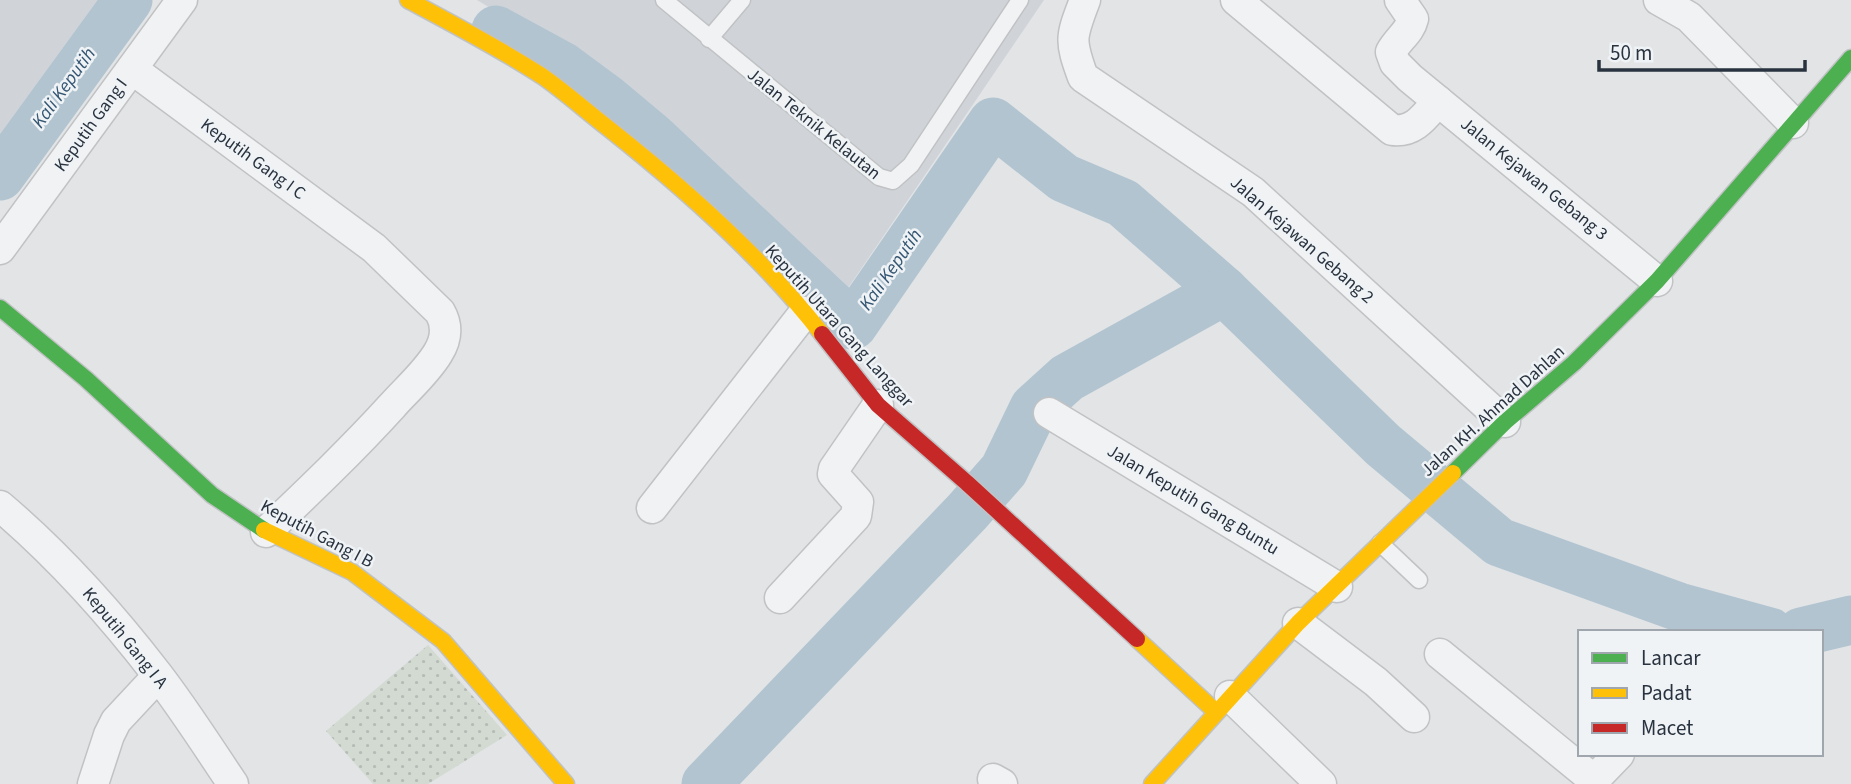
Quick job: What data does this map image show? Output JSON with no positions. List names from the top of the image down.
{
  "streets": {
    "street": [
      "Keputih Gang I",
      "Keputih Gang I C",
      "Jalan Kejawan Gebang 3",
      "Jalan Kejawan Gebang 2",
      "Keputih Utara Gang Langgar",
      "Jalan KH. Ahmad Dahlan",
      "Jalan Keputih Gang Buntu",
      "Keputih Gang I B",
      "Keputih Gang I A"
    ],
    "lane": ["Jalan Teknik Kelautan"]
  },
  "crossings": [
    ["Keputih Gang I", "Keputih Gang I C"],
    ["Keputih Gang I C", "Keputih Gang I B"],
    ["Jalan Kejawan Gebang 3", "Jalan KH. Ahmad Dahlan"],
    ["Jalan Kejawan Gebang 2", "Jalan KH. Ahmad Dahlan"],
    ["Keputih Utara Gang Langgar", "Jalan KH. Ahmad Dahlan"],
    ["Jalan KH. Ahmad Dahlan", "Jalan Keputih Gang Buntu"]
  ],
  "water": ["Kali Keputih"],
  "legend": ["Lancar", "Padat", "Macet"],
  "scale_bar": "50 m"
}
